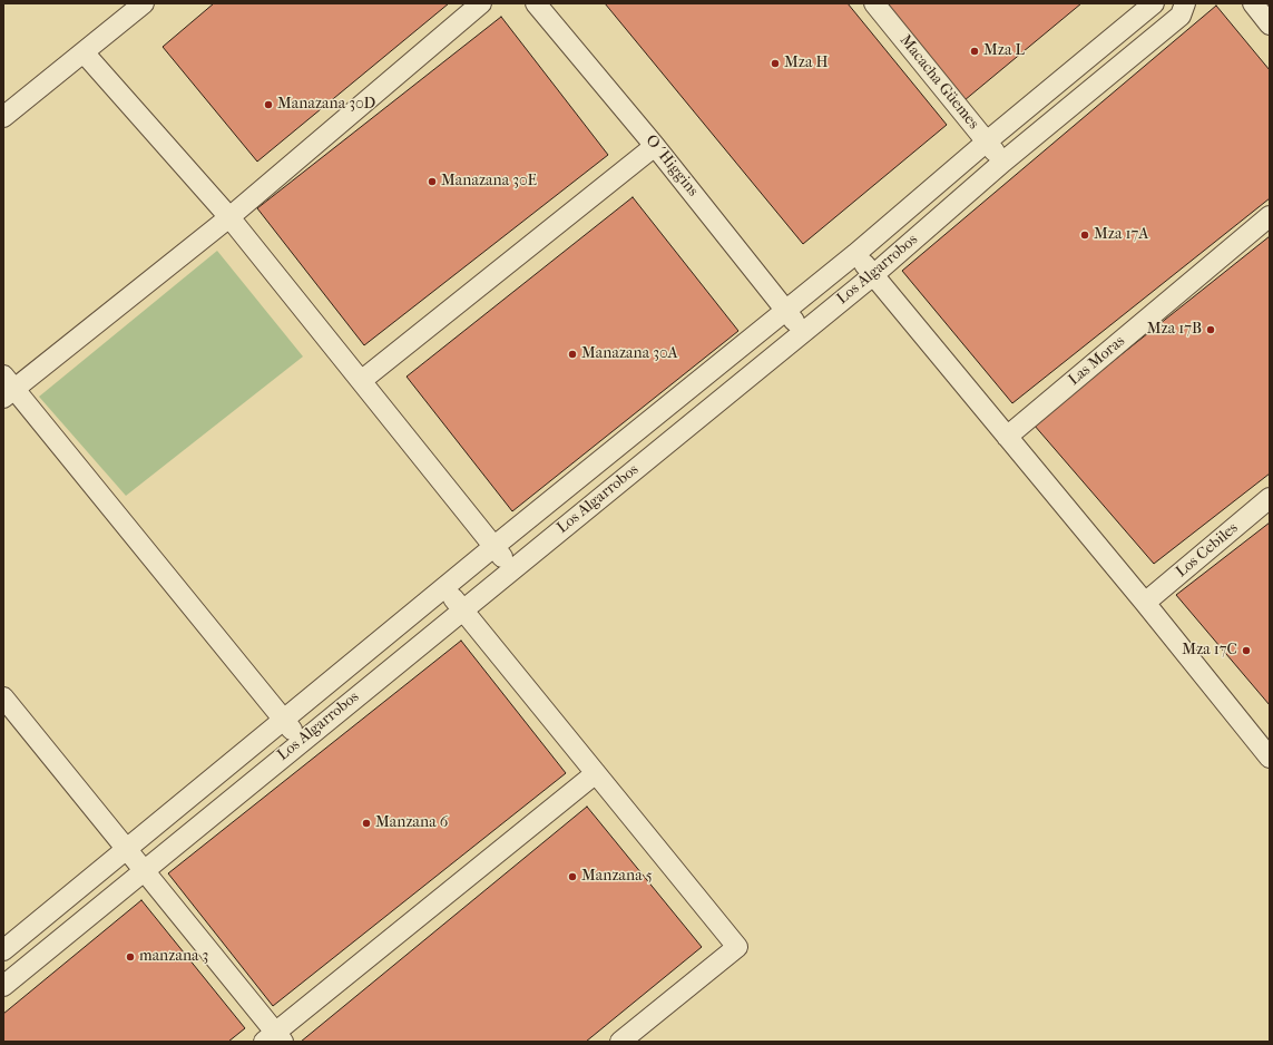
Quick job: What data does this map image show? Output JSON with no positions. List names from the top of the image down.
{
  "streets": {
    "street": [
      "Macacha Güemes",
      "O´Higgins",
      "Los Algarrobos",
      "Las Moras",
      "Los Cebiles"
    ]
  },
  "crossings": [
    ["Macacha Güemes", "Los Algarrobos"],
    ["O´Higgins", "Los Algarrobos"]
  ],
  "places": [
    "Mza L",
    "Mza H",
    "Manazana 30D",
    "Manazana 30E",
    "Mza 17A",
    "Mza 17B",
    "Manazana 30A",
    "Mza 17C",
    "Manzana 6",
    "Manzana 5",
    "manzana 3"
  ]
}
